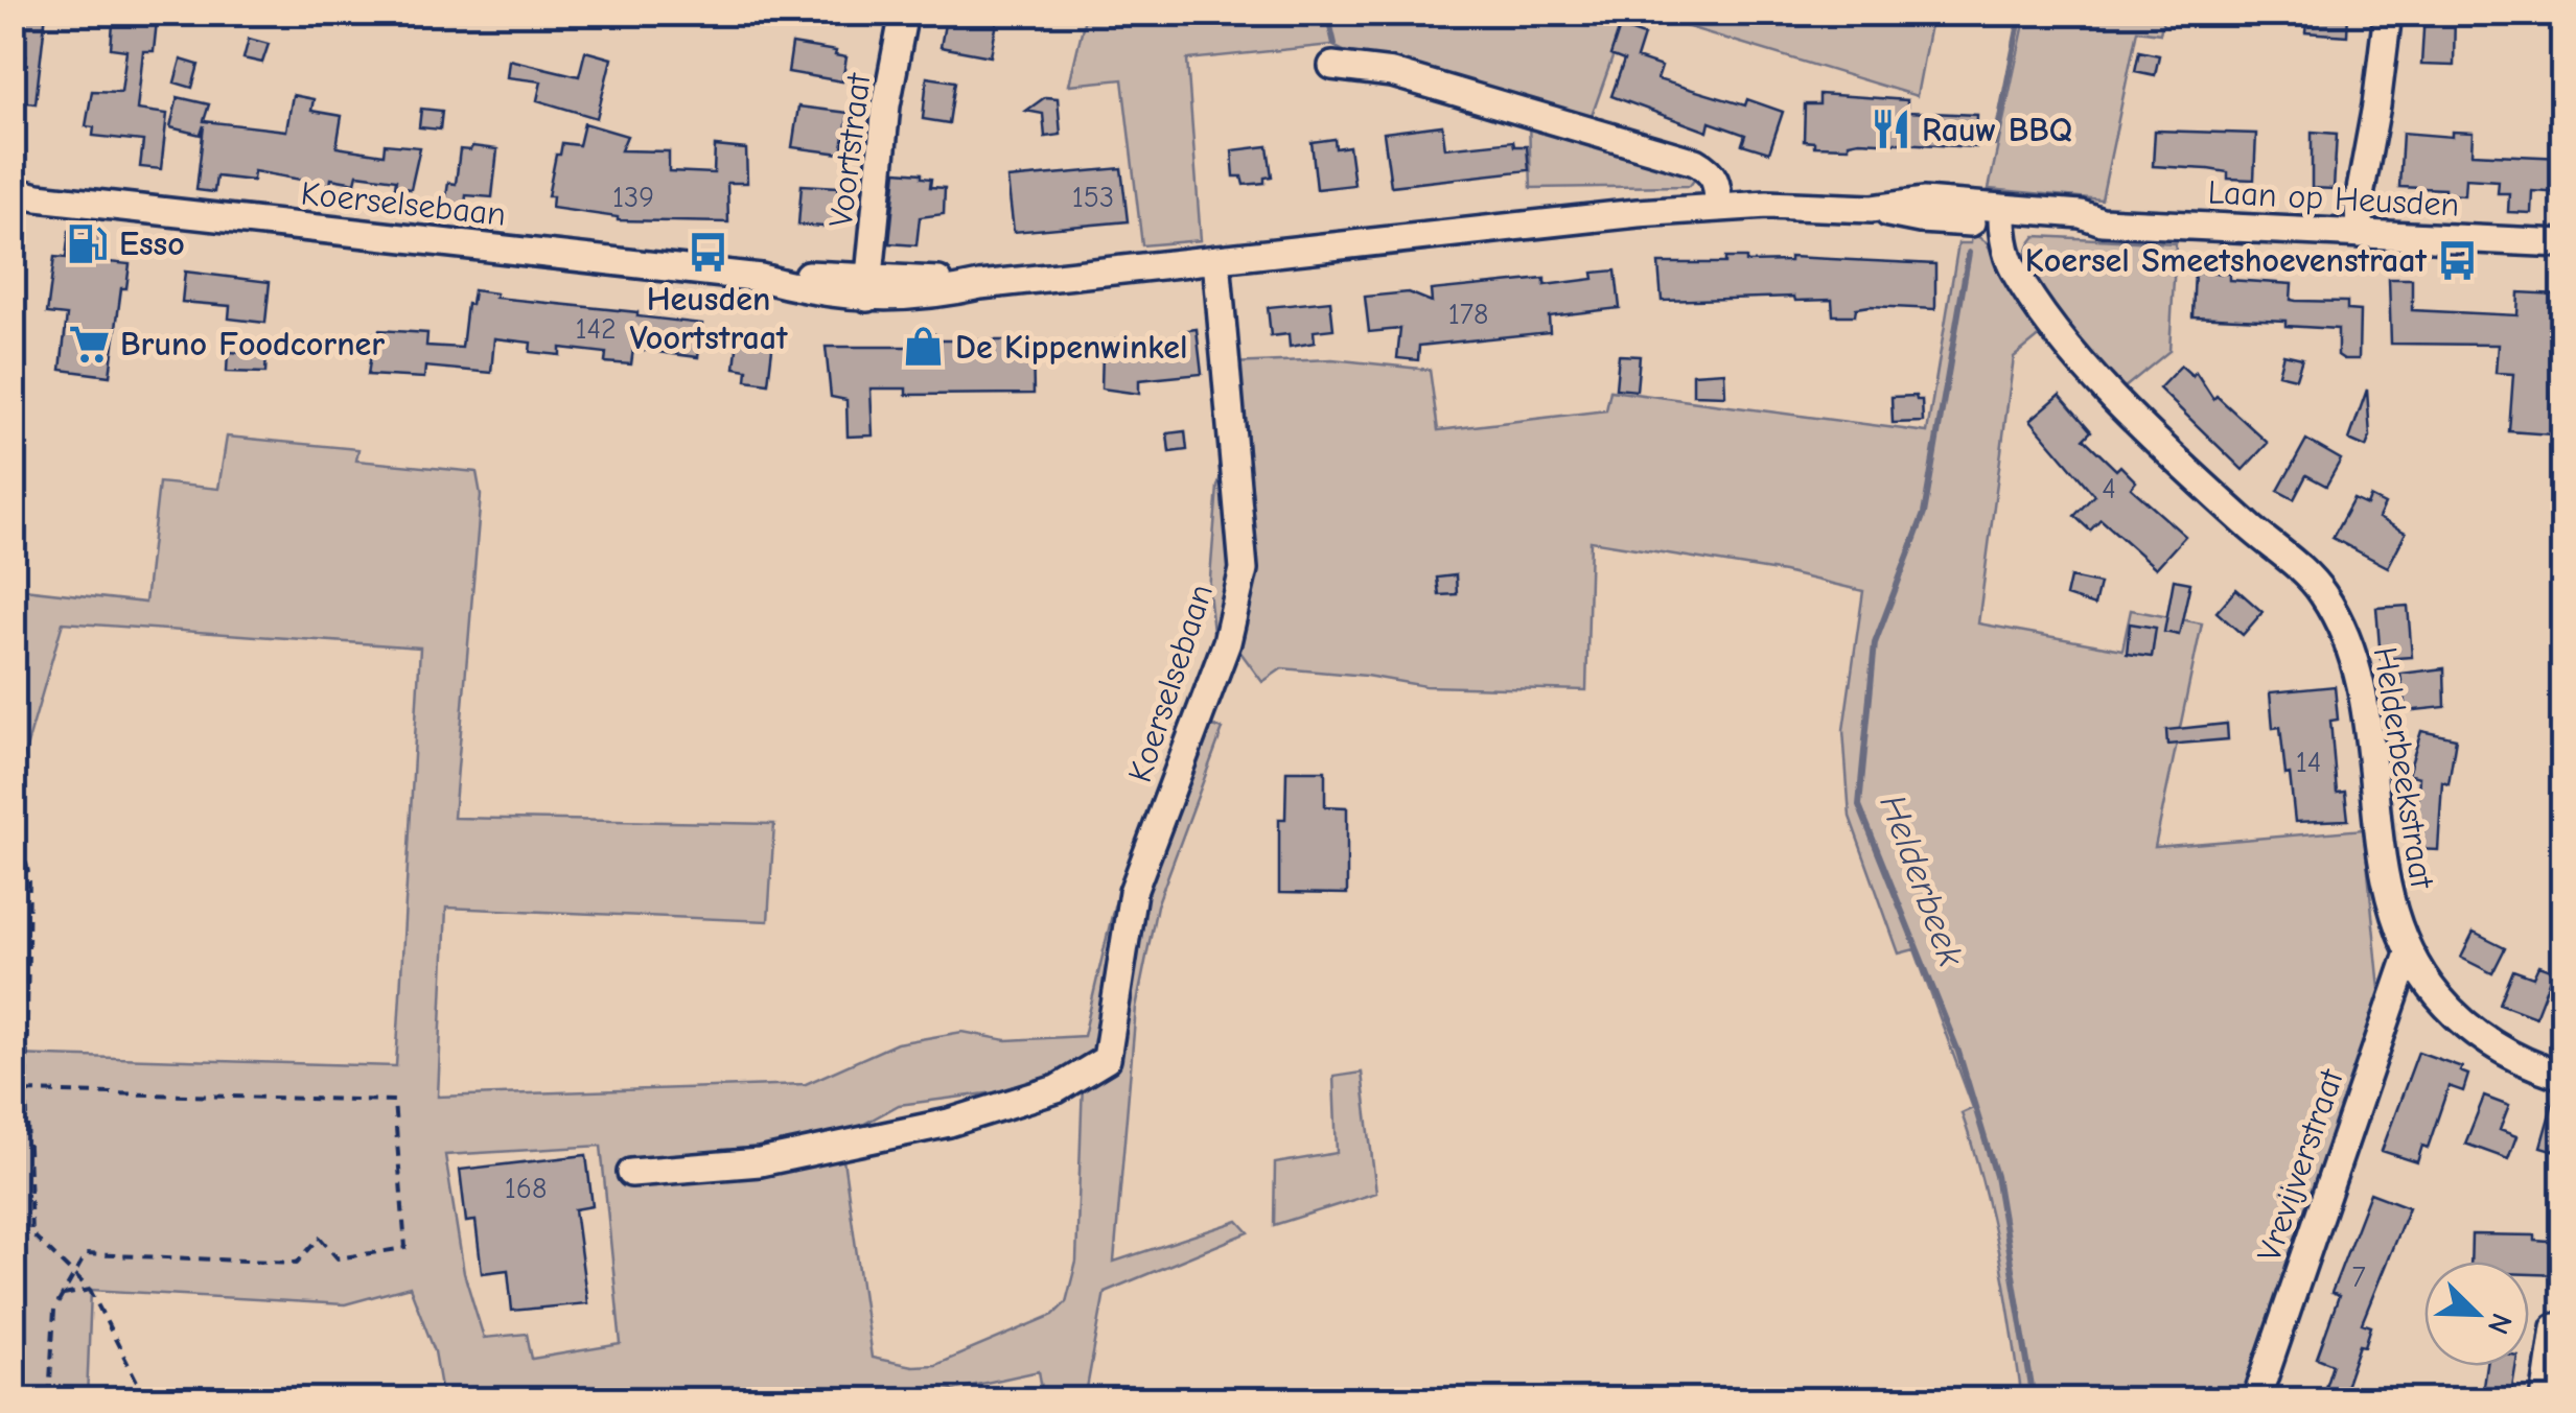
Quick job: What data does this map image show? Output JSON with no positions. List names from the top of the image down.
{
  "streets": {
    "street": [
      "Voortstraat",
      "Laan op Heusden",
      "Koerselsebaan",
      "Helderbeekstraat",
      "Vrevijverstraat"
    ]
  },
  "crossings": [
    ["Voortstraat", "Koerselsebaan"],
    ["Laan op Heusden", "Koerselsebaan"],
    ["Laan op Heusden", "Helderbeekstraat"],
    ["Koerselsebaan", "Helderbeekstraat"],
    ["Helderbeekstraat", "Vrevijverstraat"]
  ],
  "water": ["Helderbeek"],
  "places": {
    "restaurant": ["Rauw BBQ"],
    "fuel station": ["Esso"],
    "bus stop": ["Heusden Voortstraat", "Koersel Smeetshoevenstraat"],
    "supermarket": ["Bruno Foodcorner"],
    "shop": ["De Kippenwinkel"]
  },
  "house_numbers": [
    "139",
    "153",
    "178",
    "142",
    "4",
    "14",
    "168",
    "7"
  ],
  "north": "bottom right"
}
